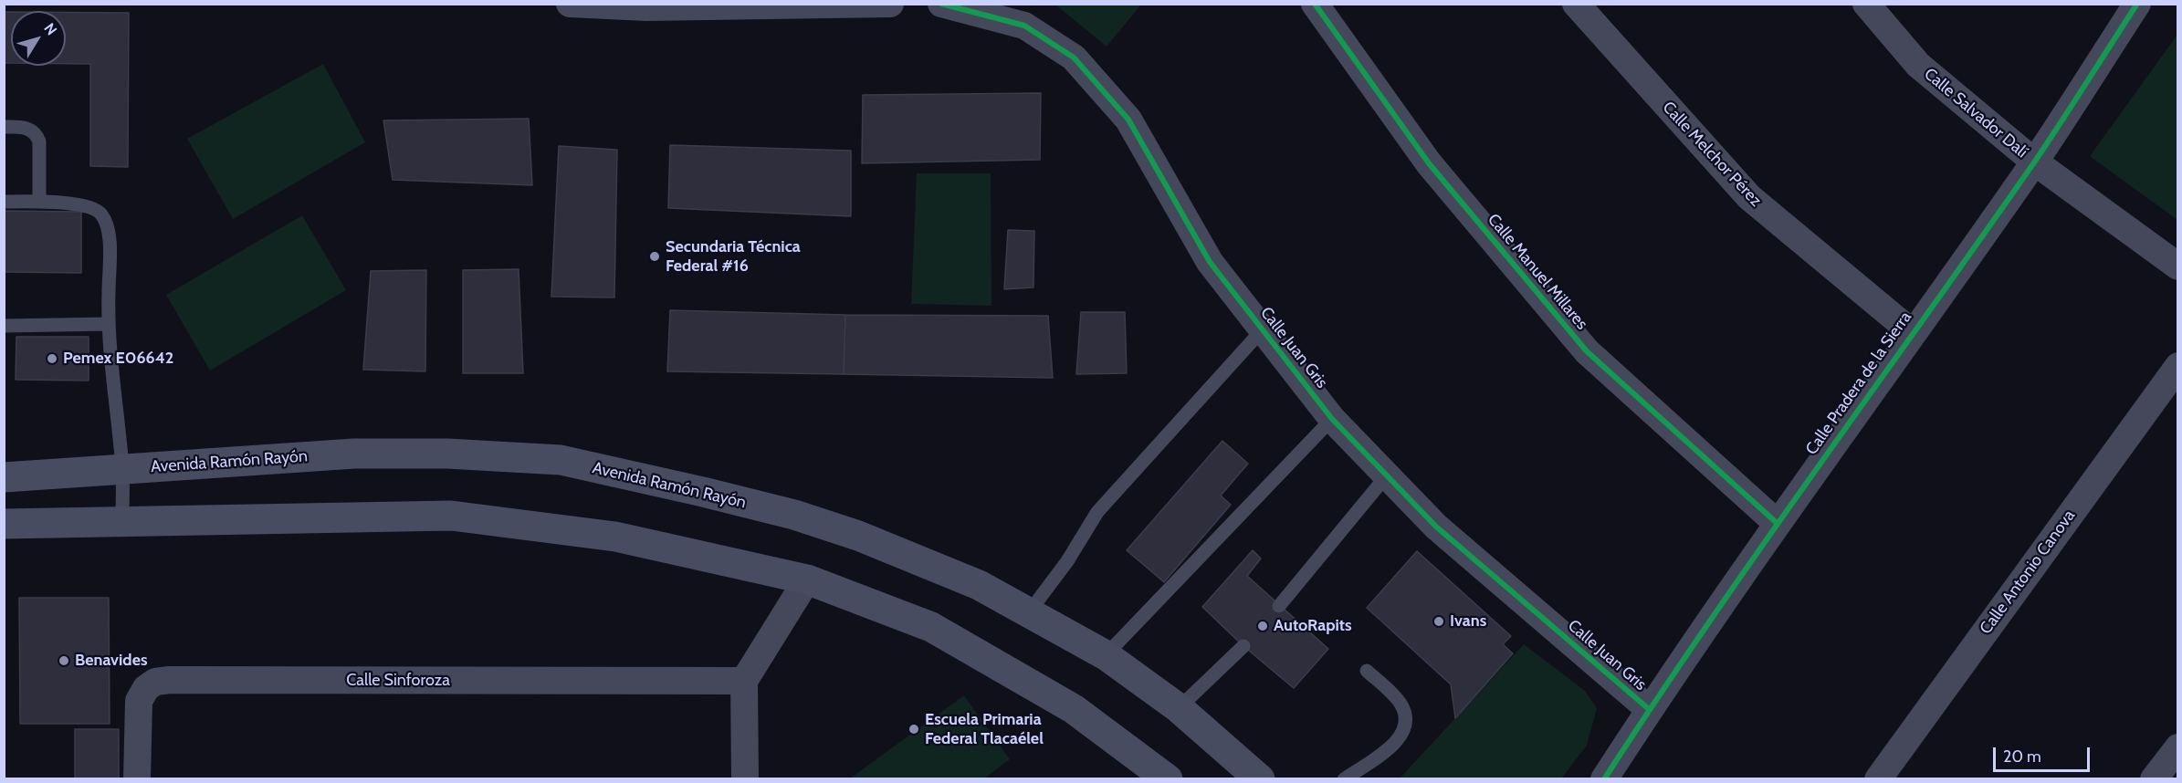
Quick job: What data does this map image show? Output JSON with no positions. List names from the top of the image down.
{
  "streets": {
    "main road": ["Avenida Ramón Rayón"],
    "street": [
      "Calle Salvador Dalí",
      "Calle Melchor Pérez",
      "Calle Manuel Millares",
      "Calle Juan Gris",
      "Calle Pradera de la Sierra",
      "Calle Antonio Canova",
      "Calle Sinforoza"
    ]
  },
  "crossings": [
    ["Calle Salvador Dalí", "Calle Pradera de la Sierra"],
    ["Calle Melchor Pérez", "Calle Pradera de la Sierra"],
    ["Calle Manuel Millares", "Calle Pradera de la Sierra"],
    ["Calle Juan Gris", "Calle Pradera de la Sierra"]
  ],
  "places": [
    "Secundaria Técnica Federal #16",
    "Pemex E06642",
    "Ivans",
    "AutoRapits",
    "Benavides",
    "Escuela Primaria Federal Tlacaélel"
  ],
  "scale_bar": "20 m",
  "north": "top right"
}
